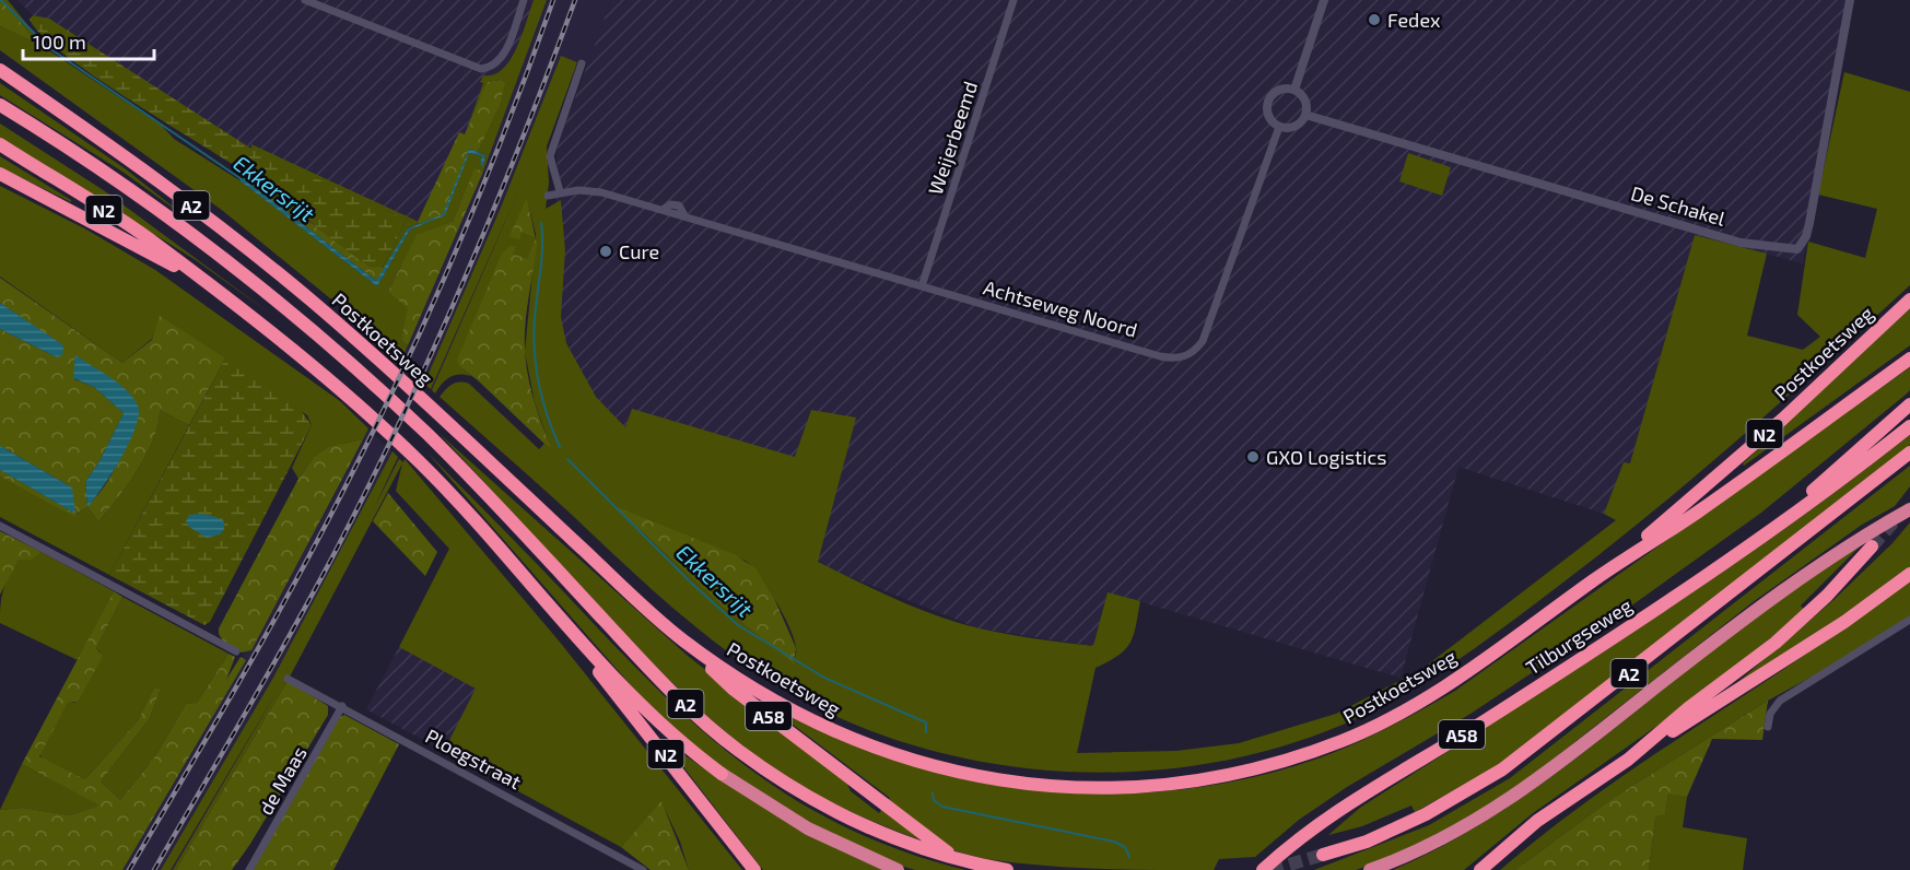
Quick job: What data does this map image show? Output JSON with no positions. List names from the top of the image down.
{
  "streets": {
    "highway": [
      "A2",
      "N2",
      "Postkoetsweg",
      "Tilburgseweg",
      "A58"
    ],
    "street": [
      "Weijerbeemd",
      "De Schakel",
      "Achtseweg Noord",
      "Ploegstraat",
      "de Maas"
    ]
  },
  "crossings": [
    ["Weijerbeemd", "Achtseweg Noord"],
    ["De Schakel", "Achtseweg Noord"],
    ["Postkoetsweg", "A58"],
    ["Ploegstraat", "de Maas"]
  ],
  "water": ["Ekkersrijt"],
  "places": ["Fedex", "Cure", "GXO Logistics"],
  "scale_bar": "100 m"
}
